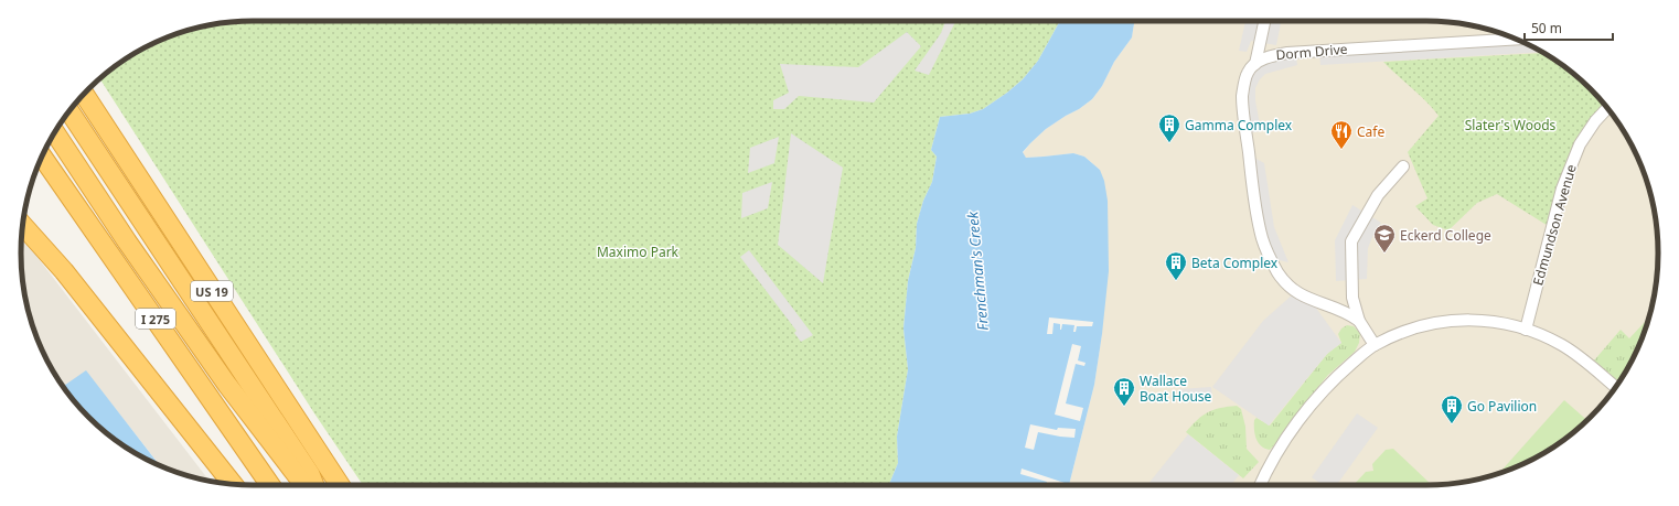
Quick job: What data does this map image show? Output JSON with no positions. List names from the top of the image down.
{
  "streets": {
    "highway": ["US 19", "I 275"],
    "street": ["Dorm Drive", "Edmundson Avenue"]
  },
  "water": ["Frenchman's Creek"],
  "parks": ["Slater's Woods", "Maximo Park"],
  "places": {
    "building": [
      "Gamma Complex",
      "Beta Complex",
      "Wallace Boat House",
      "Go Pavilion"
    ],
    "restaurant": ["Cafe"],
    "school or university": ["Eckerd College"]
  },
  "scale_bar": "50 m"
}
